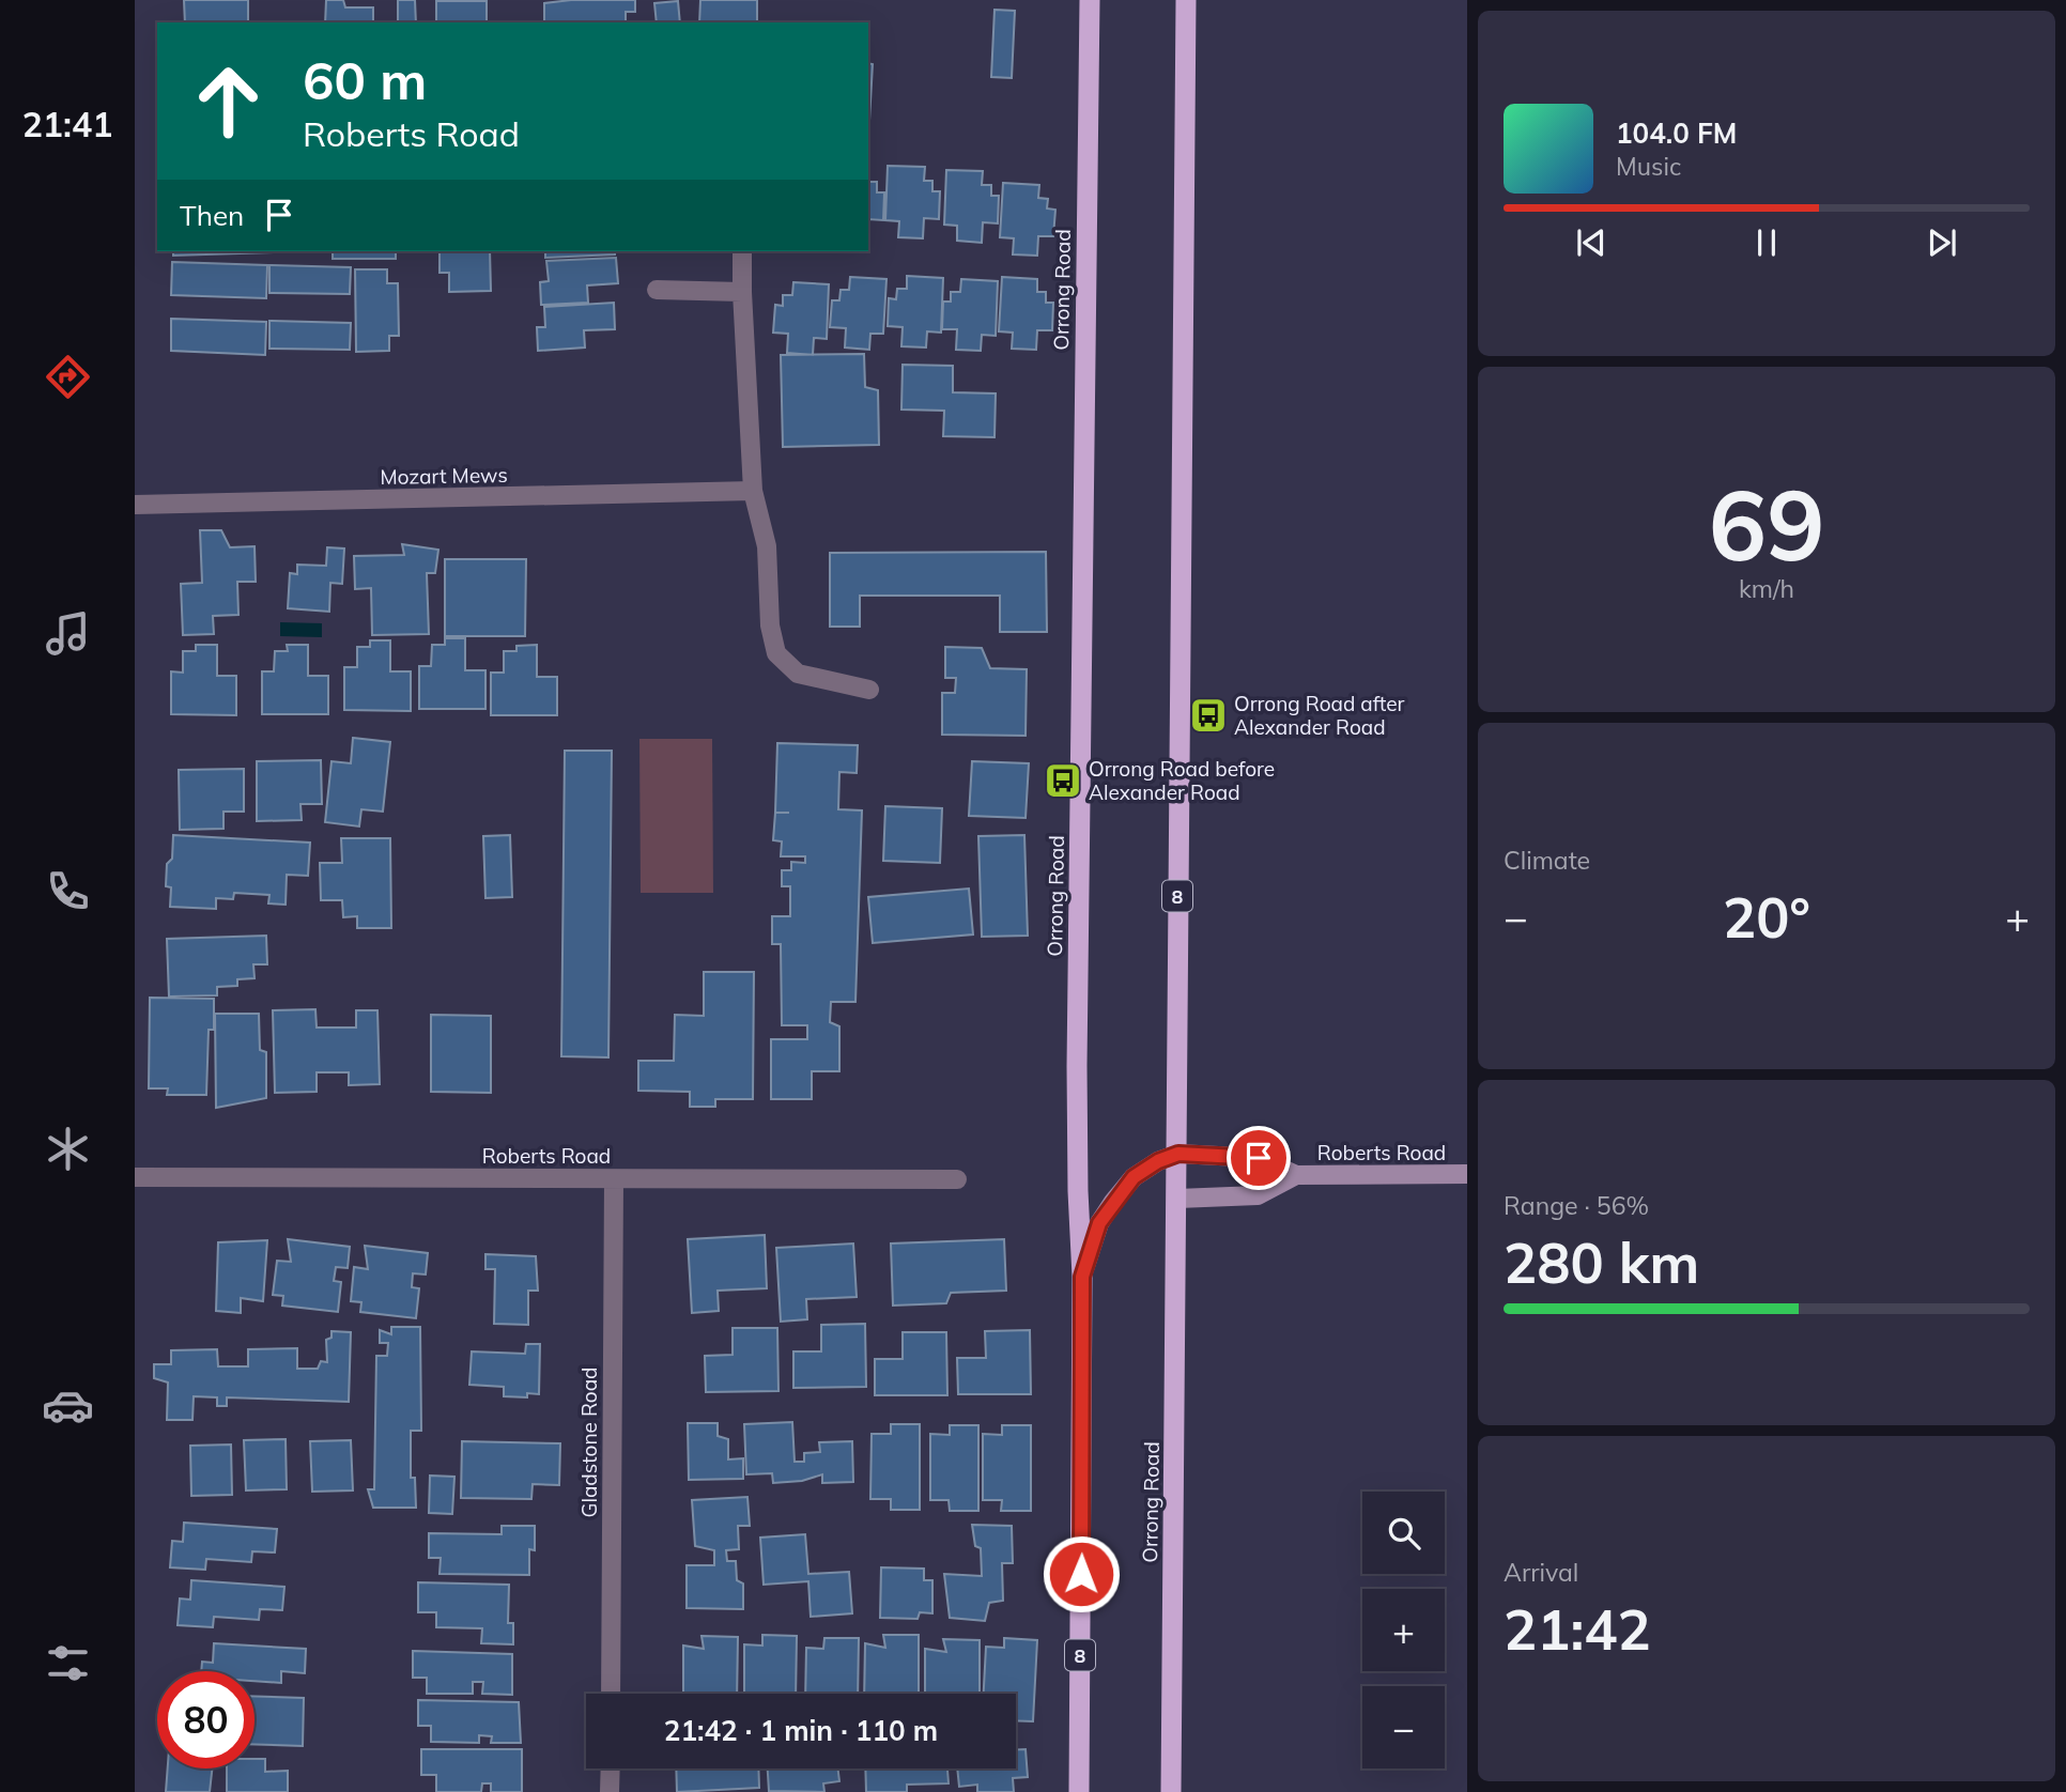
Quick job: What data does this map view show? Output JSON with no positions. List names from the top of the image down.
{
  "streets": {
    "highway": ["Orrong Road", "8"],
    "main road": ["Roberts Road"],
    "street": ["Mozart Mews", "Gladstone Road"]
  },
  "crossings": [
    ["Orrong Road", "Roberts Road"],
    ["Roberts Road", "Gladstone Road"]
  ],
  "places": {
    "bus stop": ["Orrong Road after Alexander Road", "Orrong Road before Alexander Road"]
  },
  "page": {
    "tabs": "21:41",
    "turn": ["60 m", "Roberts Road"],
    "song": ["104.0 FM", "Music"],
    "then": "Then",
    "tile": [
      ["69", "km/h"],
      "Climate",
      ["Range · 56%", "280 km"],
      ["Arrival", "21:42"]
    ],
    "heat": ["−", "20°", "+"],
    "map_buttons": ["+", "−"],
    "limit": "80",
    "trip": "21:42 · 1 min · 110 m"
  }
}
